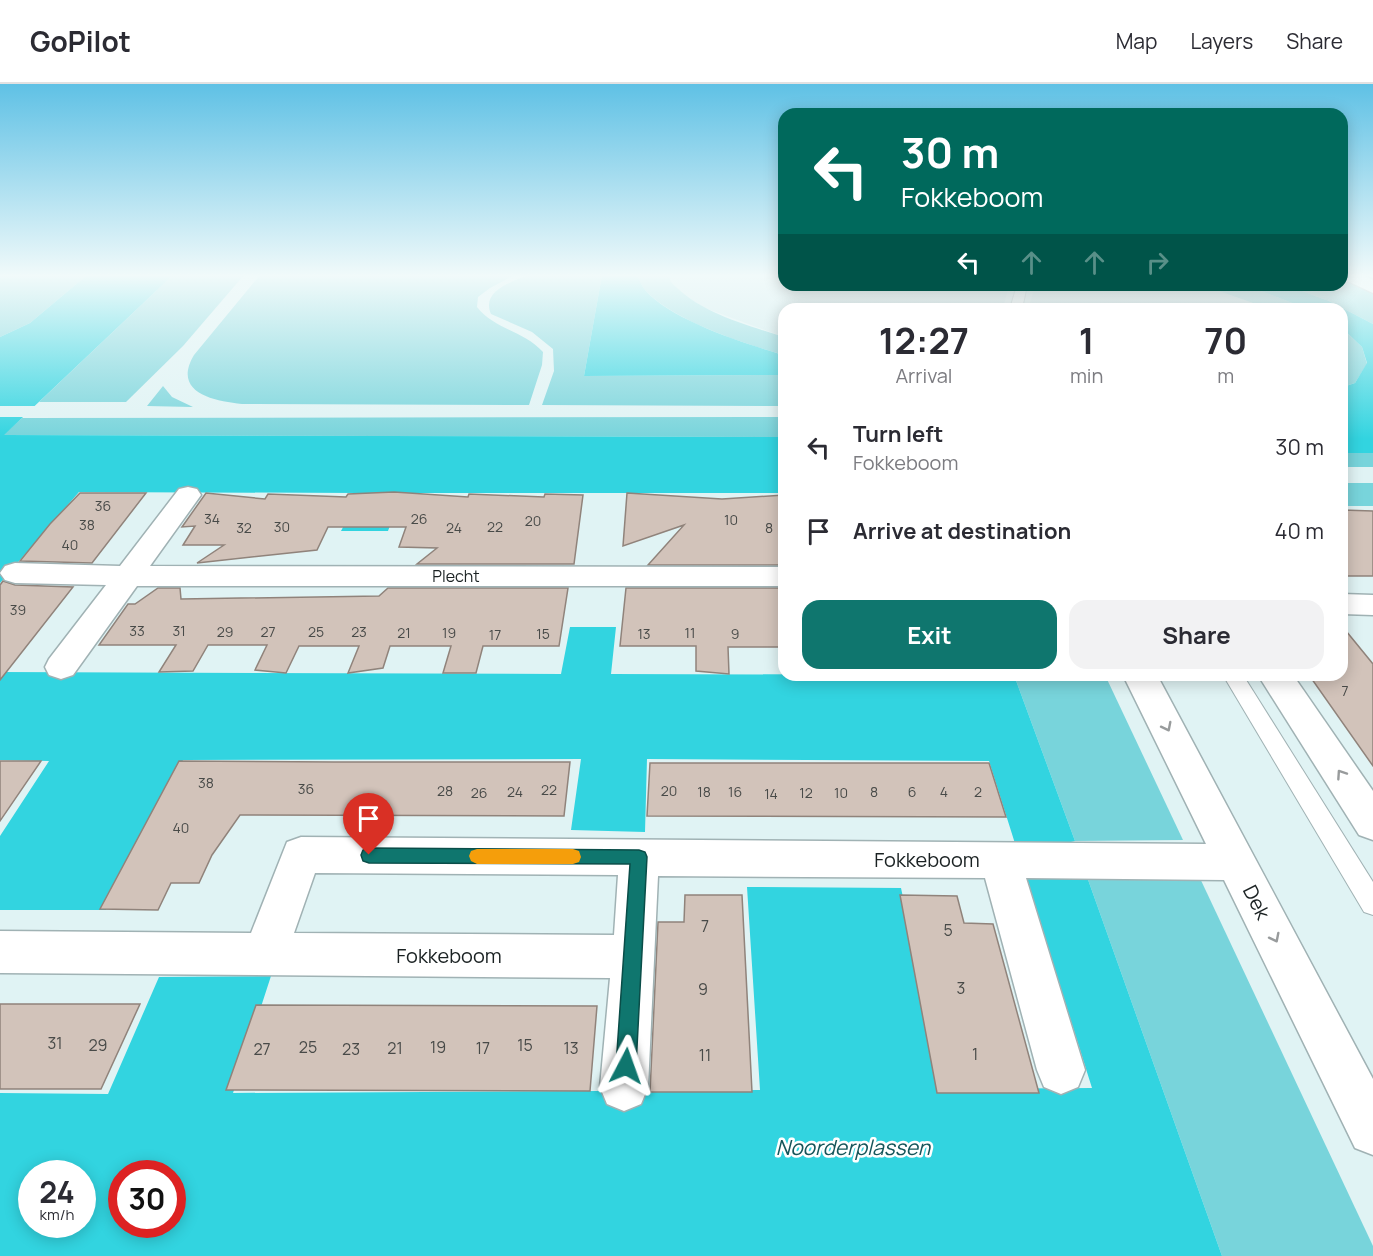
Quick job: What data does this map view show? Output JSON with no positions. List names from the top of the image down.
{
  "streets": {
    "street": ["Plecht", "Fokkeboom", "Dek"]
  },
  "crossings": [
    ["Fokkeboom", "Dek"]
  ],
  "water": ["Noorderplassen"],
  "house_numbers": [
    "36",
    "34",
    "26",
    "10",
    "20",
    "38",
    "30",
    "22",
    "32",
    "24",
    "8",
    "40",
    "39",
    "33",
    "31",
    "29",
    "27",
    "25",
    "23",
    "21",
    "19",
    "11",
    "15",
    "13",
    "9",
    "17",
    "7",
    "38",
    "36",
    "22",
    "28",
    "20",
    "24",
    "18",
    "16",
    "8",
    "6",
    "4",
    "2",
    "26",
    "12",
    "10",
    "14",
    "40",
    "7",
    "5",
    "3",
    "9",
    "31",
    "29",
    "15",
    "25",
    "19",
    "21",
    "17",
    "13",
    "27",
    "23",
    "1",
    "11"
  ],
  "page": {
    "header": "GoPilot",
    "nav": ["Map", "Layers", "Share"],
    "turn": ["30 m", "Fokkeboom"],
    "eta": [
      "12:27",
      "Arrival",
      "1",
      "min",
      "70",
      "m"
    ],
    "list": [
      {
        "name": "Turn left",
        "note": "Fokkeboom",
        "value": "30 m"
      },
      {
        "name": "Arrive at destination",
        "value": "40 m"
      }
    ],
    "buttons": ["Exit", "Share"],
    "speed": "24 km/h",
    "limit": "30"
  }
}
